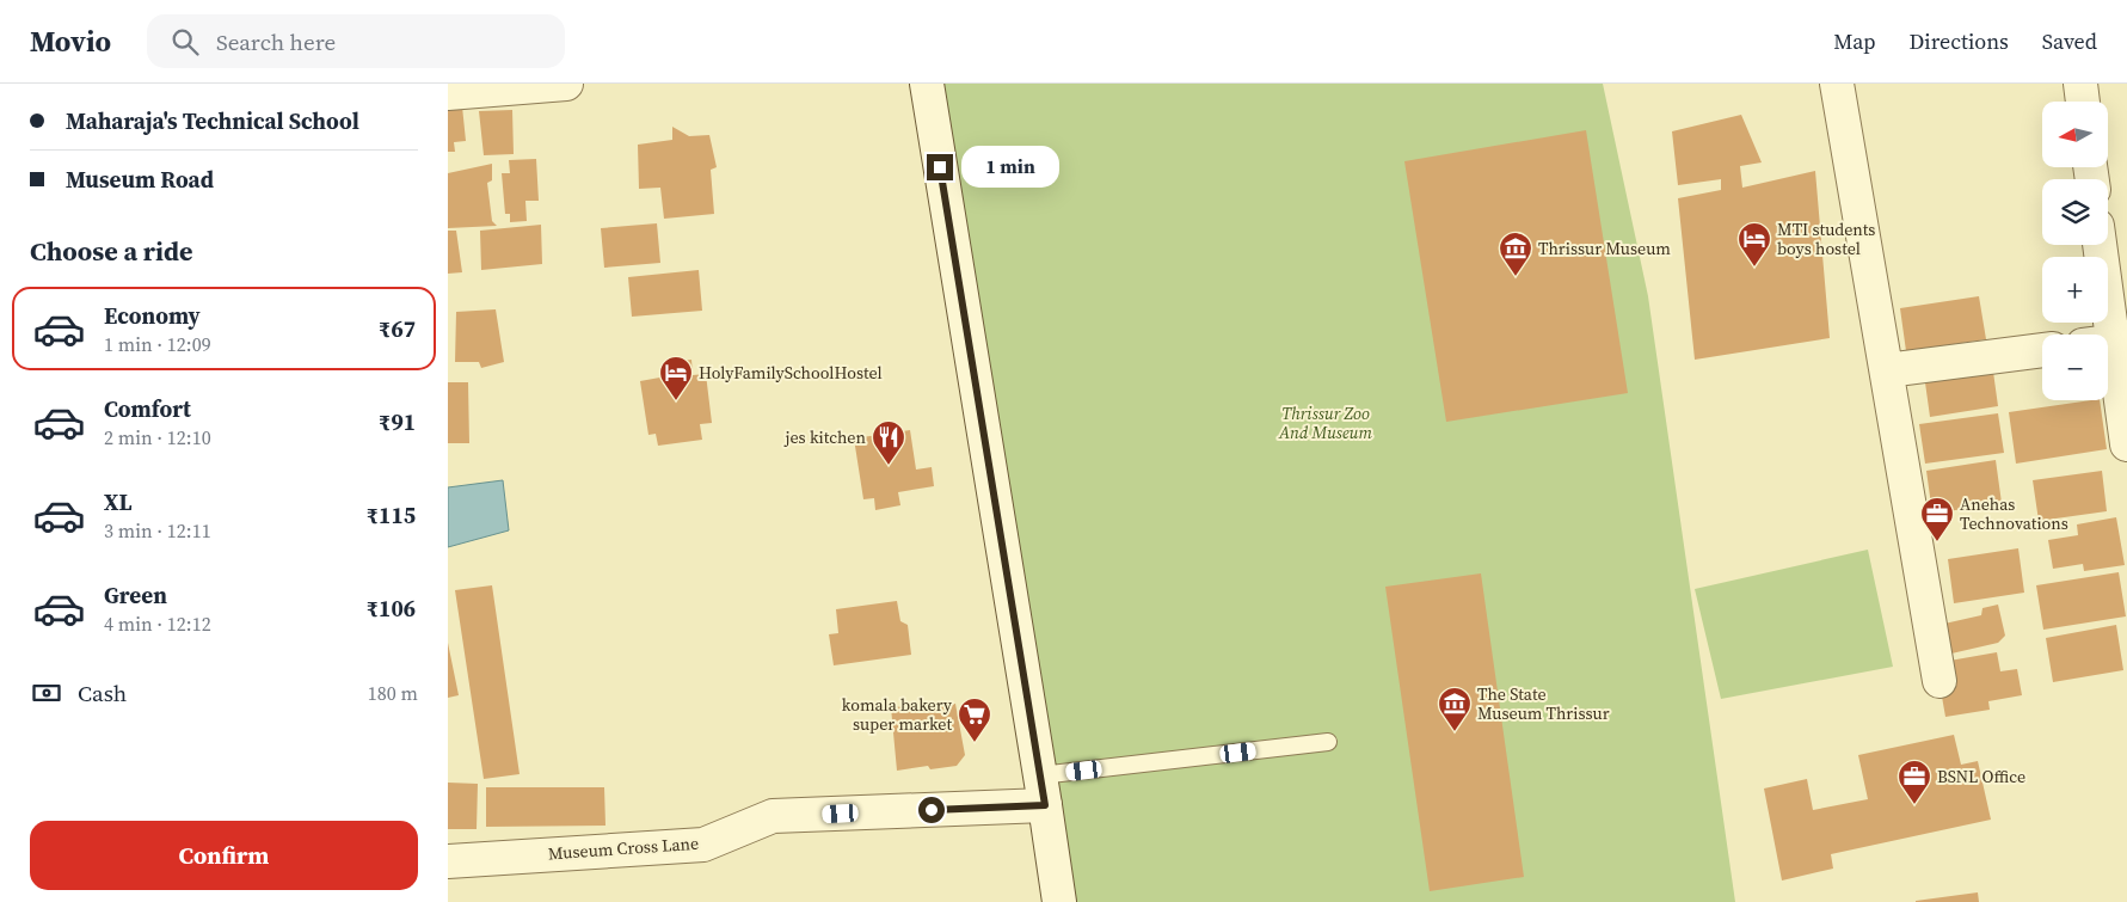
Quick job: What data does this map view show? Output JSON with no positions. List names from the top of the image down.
{
  "streets": {
    "street": ["Museum Cross Lane"]
  },
  "parks": ["Thrissur Zoo And Museum"],
  "places": {
    "hotel": ["MTI students boys hostel", "HolyFamilySchoolHostel"],
    "museum": ["Thrissur Museum", "The State Museum Thrissur"],
    "restaurant": ["jes kitchen"],
    "office": ["Anehas Technovations", "BSNL Office"],
    "supermarket": ["komala bakery super market"]
  },
  "north": "left",
  "page": {
    "header": "Movio",
    "search": "Search here",
    "nav": ["Map", "Directions", "Saved"],
    "banner": ["Maharaja's Technical School", "Museum Road"],
    "map_buttons": ["+", "−"],
    "bubble": "1 min",
    "heading": "Choose a ride",
    "list": [
      {
        "name": "Economy",
        "note": "1 min · 12:09",
        "value": "₹67"
      },
      {
        "name": "Comfort",
        "note": "2 min · 12:10",
        "value": "₹91"
      },
      {
        "name": "XL",
        "note": "3 min · 12:11",
        "value": "₹115"
      },
      {
        "name": "Green",
        "note": "4 min · 12:12",
        "value": "₹106"
      }
    ],
    "pay": ["Cash", "180 m"],
    "buttons": "Confirm"
  }
}
